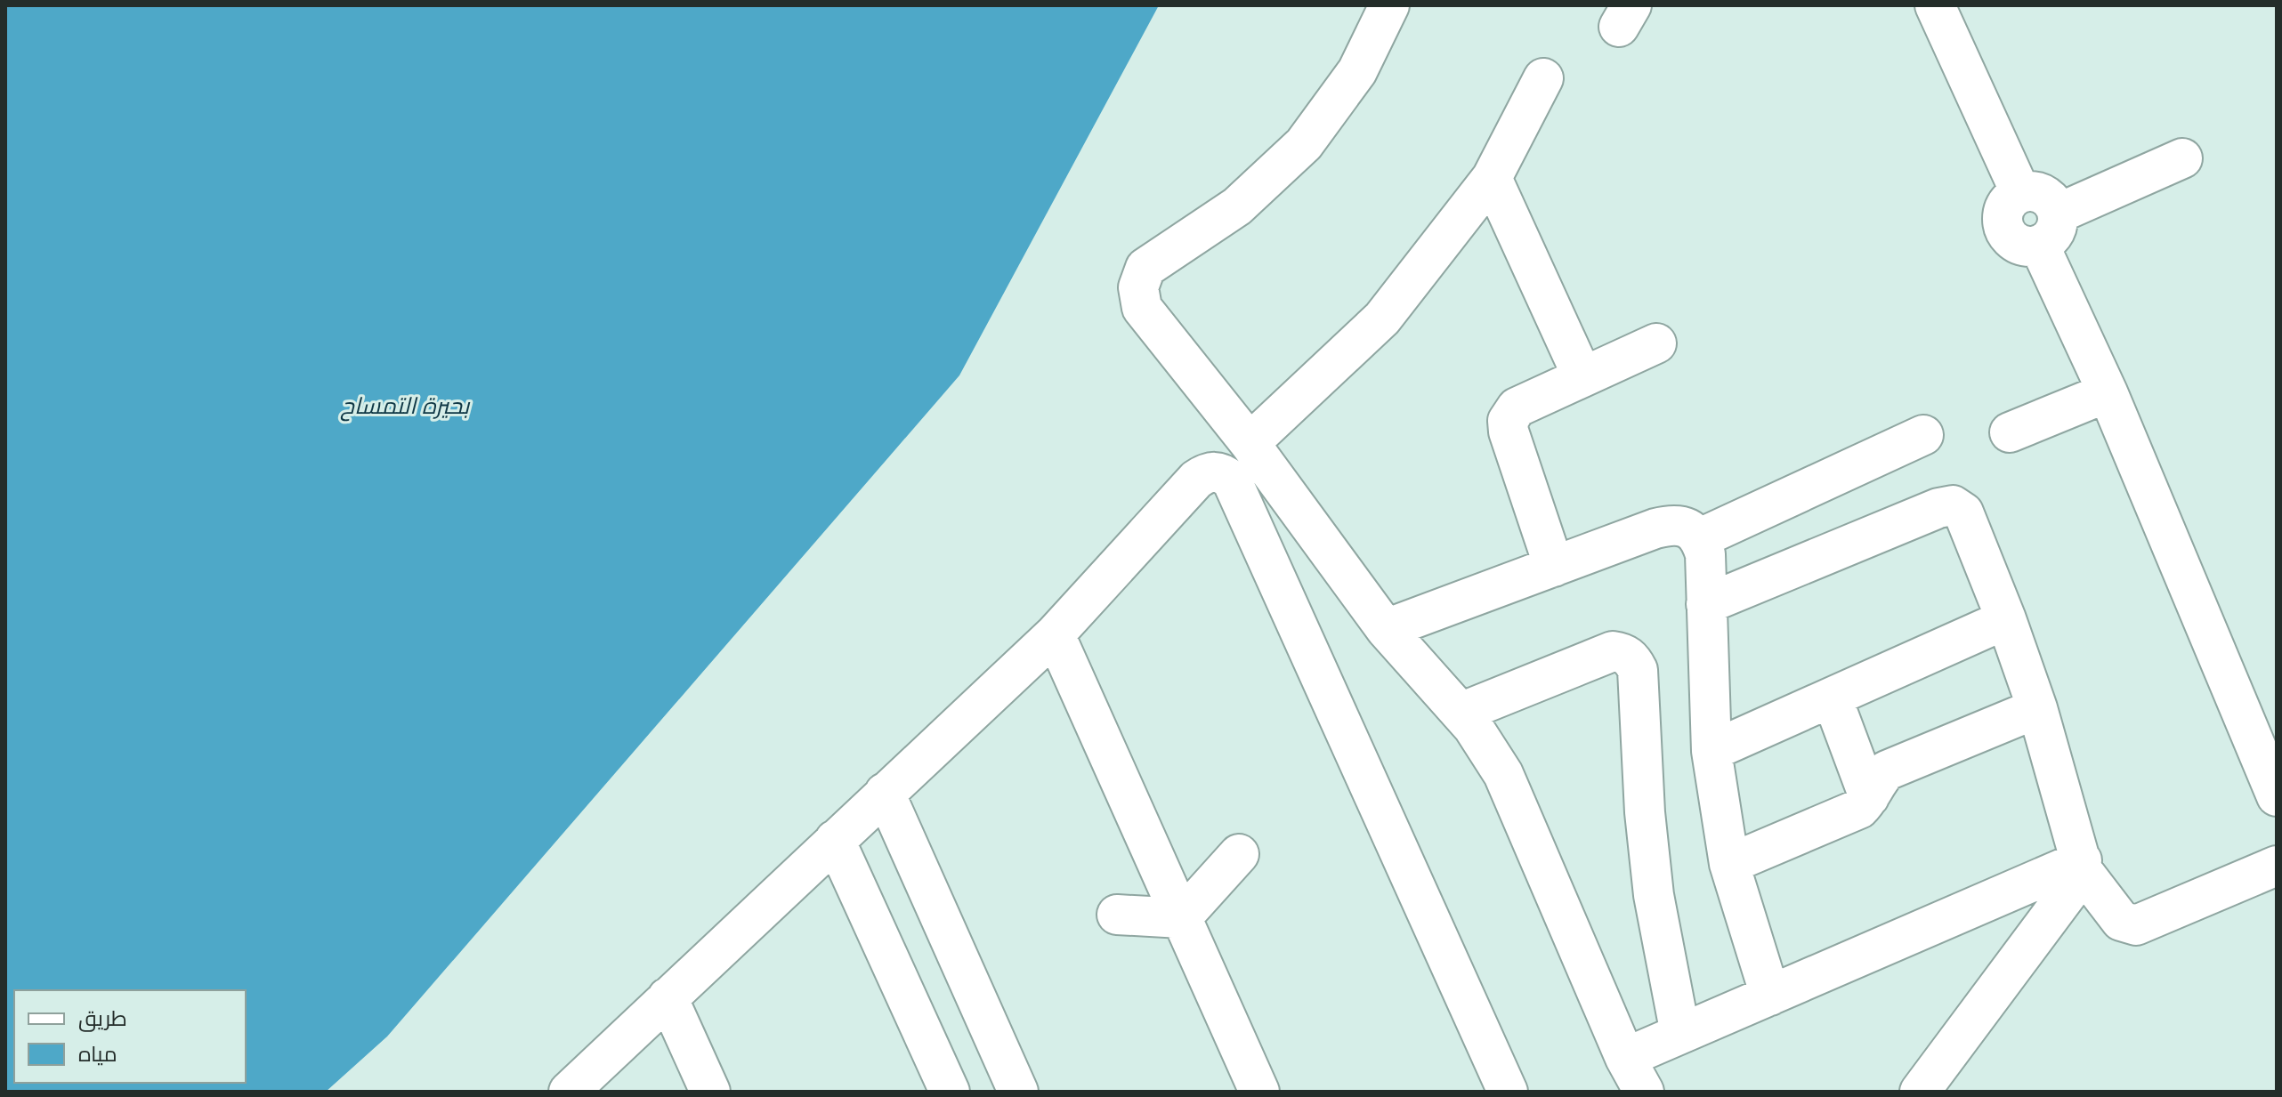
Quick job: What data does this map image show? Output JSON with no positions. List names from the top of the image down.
{
  "water": ["بحيرة التمساح"],
  "legend": ["طريق", "مياه"]
}
